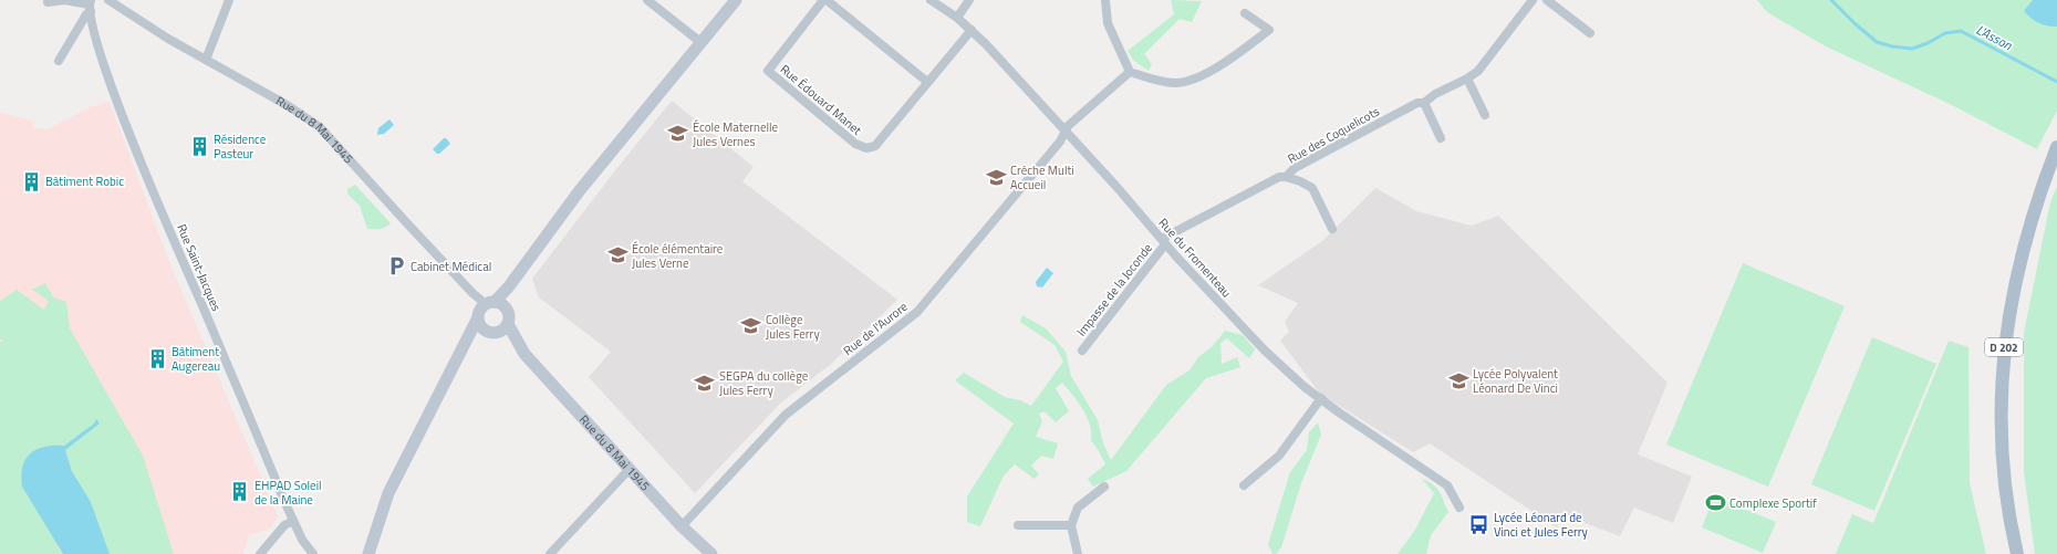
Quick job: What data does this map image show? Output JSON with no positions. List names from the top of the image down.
{
  "streets": {
    "main road": ["Rue du 8 Mai 1945", "D 202"],
    "street": [
      "Rue Édouard Manet",
      "Rue des Coquelicots",
      "Rue du Fromenteau",
      "Rue Saint-Jacques",
      "Impasse de la Joconde",
      "Rue de l'Aurore"
    ]
  },
  "crossings": [
    ["Rue Édouard Manet", "Rue du Fromenteau"],
    ["Rue du 8 Mai 1945", "Rue de l'Aurore"],
    ["Rue des Coquelicots", "Rue du Fromenteau"],
    ["Rue des Coquelicots", "Impasse de la Joconde"],
    ["Rue du Fromenteau", "Impasse de la Joconde"],
    ["Rue du Fromenteau", "Rue de l'Aurore"]
  ],
  "water": ["L'Asson"],
  "places": {
    "school or university": [
      "École Maternelle Jules Vernes",
      "Crêche Multi Accueil",
      "École élémentaire Jules Verne",
      "Collège Jules Ferry",
      "Lycée Polyvalent Léonard De Vinci",
      "SEGPA du collège Jules Ferry"
    ],
    "building": [
      "Résidence Pasteur",
      "Bâtiment Robic",
      "Bâtiment Augereau",
      "EHPAD Soleil de la Maine"
    ],
    "parking": ["Cabinet Médical"],
    "sports": ["Complexe Sportif"],
    "bus stop": ["Lycée Léonard de Vinci et Jules Ferry"]
  }
}
